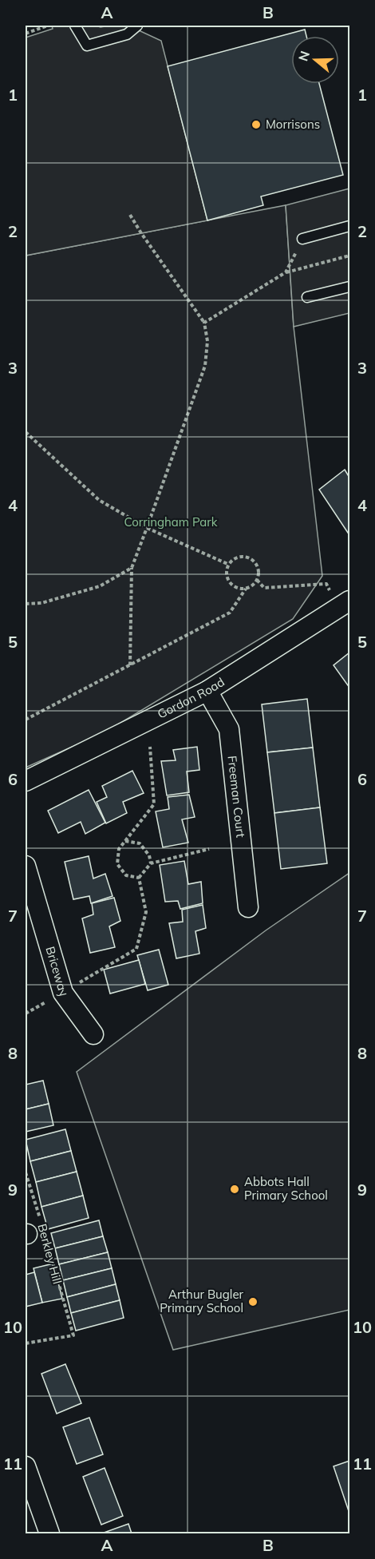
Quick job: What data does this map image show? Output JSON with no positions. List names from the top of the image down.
{
  "streets": {
    "street": ["Gordon Road", "Freeman Court", "Briceway"],
    "path": ["Berkley Hill"]
  },
  "crossings": [
    ["Gordon Road", "Freeman Court"]
  ],
  "parks": ["Corringham Park"],
  "places": ["Morrisons", "Abbots Hall Primary School", "Arthur Bugler Primary School"],
  "north": "left",
  "grid": {
    "columns": ["A", "B"],
    "rows": [
      "1",
      "2",
      "3",
      "4",
      "5",
      "6",
      "7",
      "8",
      "9",
      "10",
      "11"
    ]
  }
}
